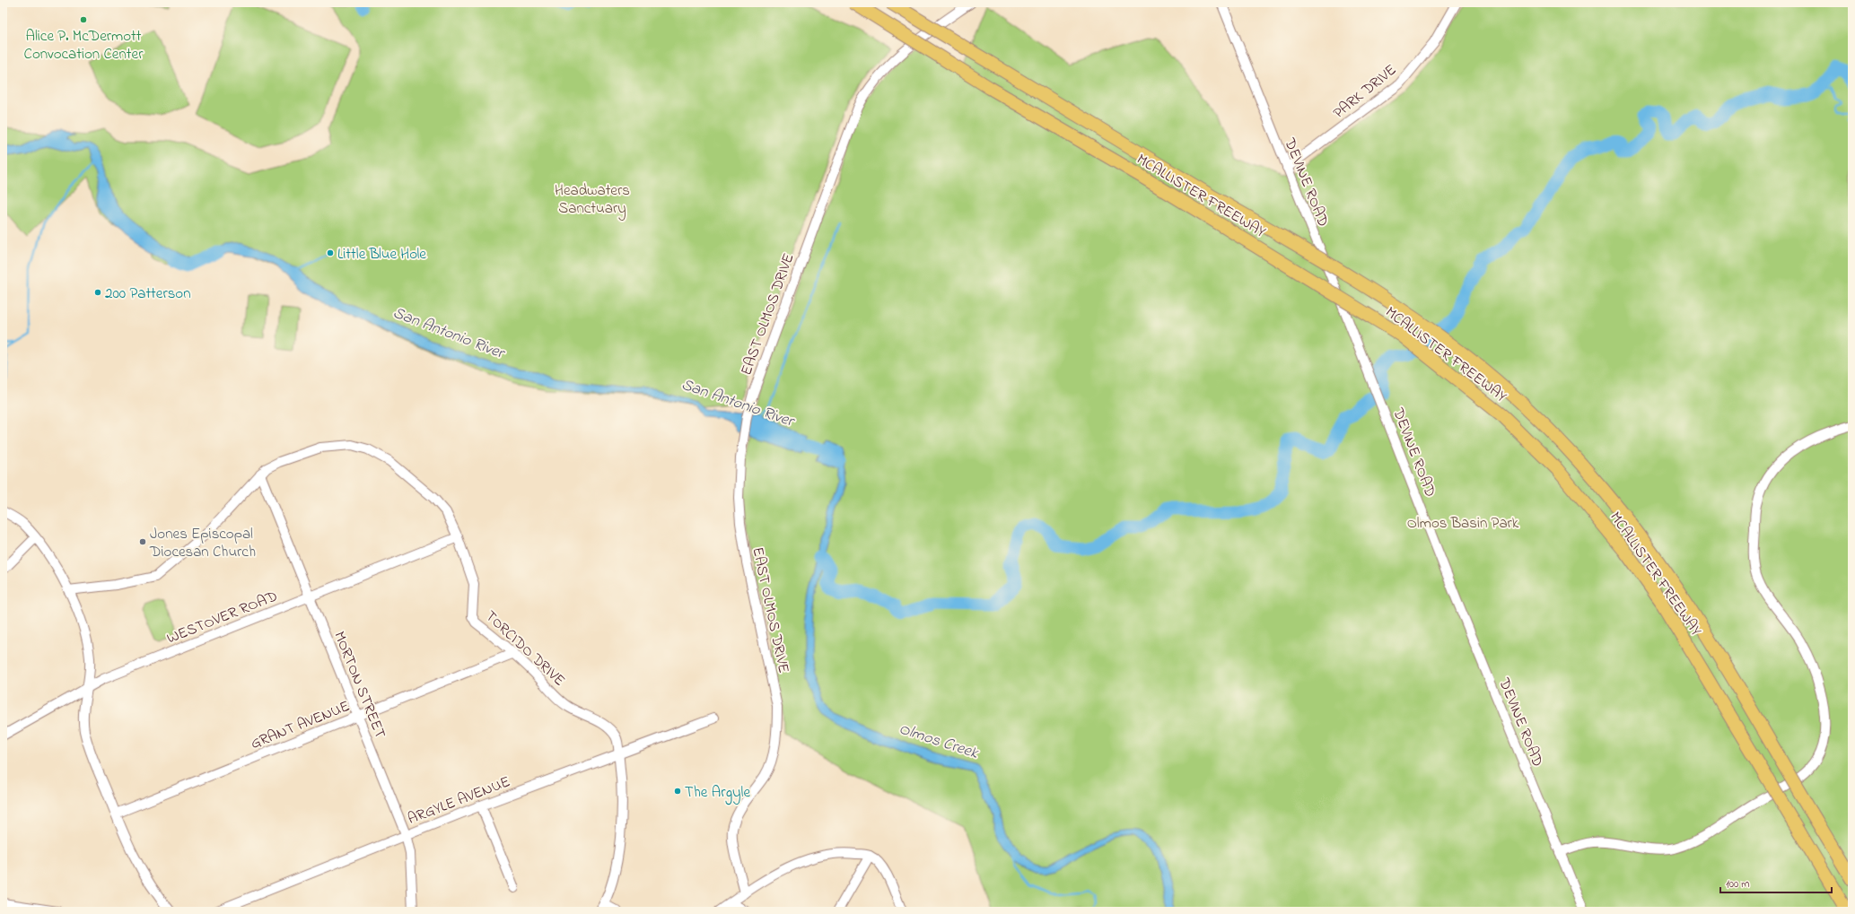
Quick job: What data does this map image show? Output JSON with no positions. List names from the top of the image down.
{
  "streets": {
    "highway": ["MCALLISTER FREEWAY"],
    "street": [
      "PARK DRIVE",
      "DEVINE ROAD",
      "EAST OLMOS DRIVE",
      "WESTOVER ROAD",
      "TORCIDO DRIVE",
      "MORTON STREET",
      "GRANT AVENUE",
      "ARGYLE AVENUE"
    ]
  },
  "crossings": [
    ["PARK DRIVE", "DEVINE ROAD"],
    ["WESTOVER ROAD", "TORCIDO DRIVE"],
    ["WESTOVER ROAD", "MORTON STREET"],
    ["TORCIDO DRIVE", "MORTON STREET"],
    ["TORCIDO DRIVE", "GRANT AVENUE"],
    ["TORCIDO DRIVE", "ARGYLE AVENUE"],
    ["MORTON STREET", "GRANT AVENUE"],
    ["MORTON STREET", "ARGYLE AVENUE"]
  ],
  "water": ["San Antonio River", "Olmos Creek"],
  "parks": ["Headwaters Sanctuary", "Olmos Basin Park"],
  "places": [
    "Alice P. McDermott Convocation Center",
    "Little Blue Hole",
    "200 Patterson",
    "Jones Episcopal Diocesan Church",
    "The Argyle"
  ],
  "scale_bar": "100 m"
}
